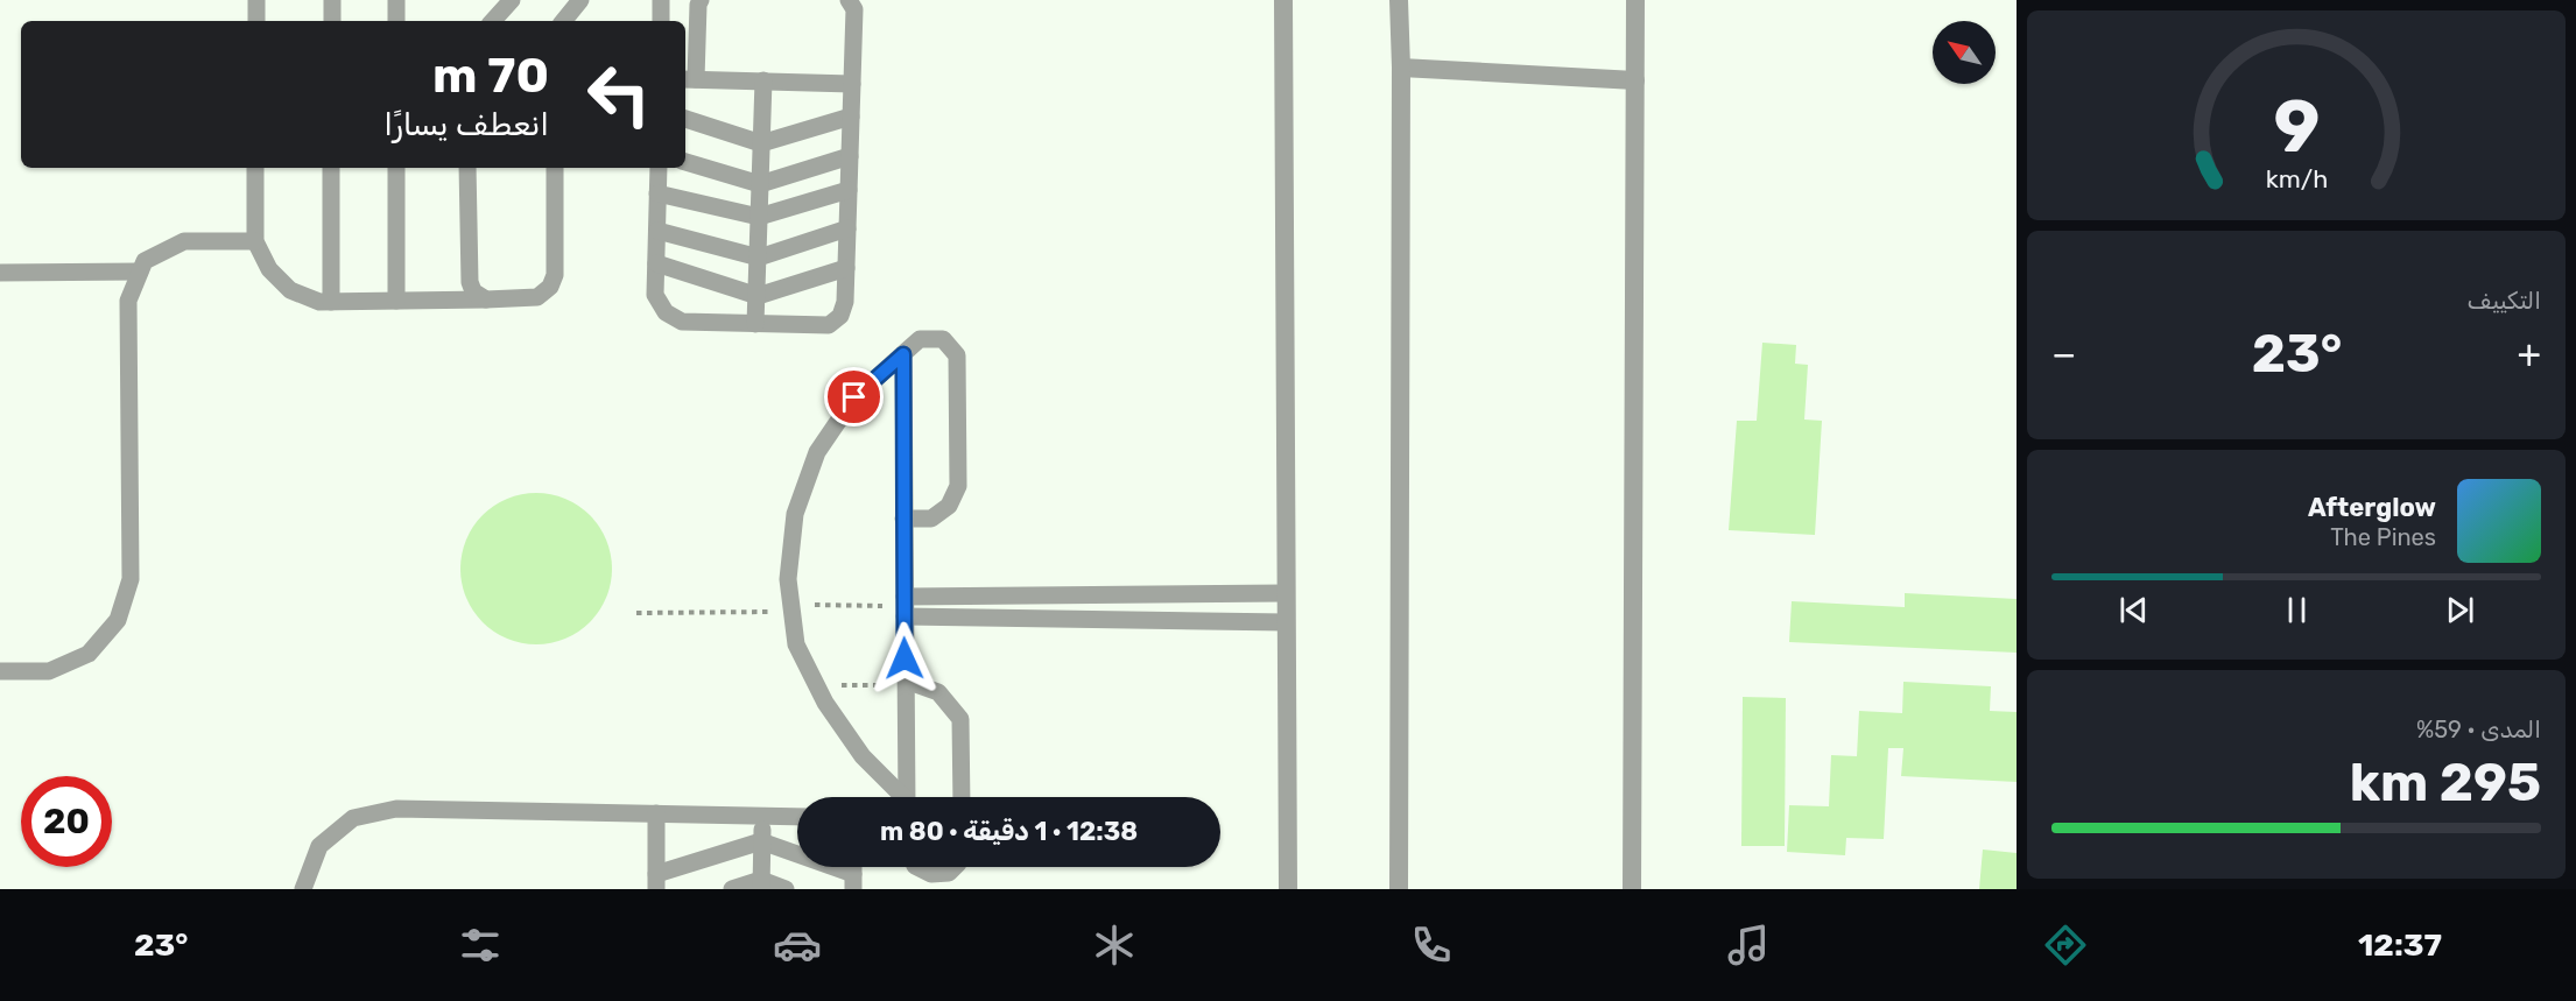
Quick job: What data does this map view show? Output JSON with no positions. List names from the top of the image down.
{
  "north": "top left",
  "page": {
    "turn": ["70 m", "انعطف يسارًا"],
    "tile": [
      "التكييف",
      ["المدى · 59%", "295 km"]
    ],
    "heat": ["−", "23°", "+"],
    "song": ["Afterglow", "The Pines"],
    "limit": "20",
    "trip": "12:38 · 1 دقيقة · 80 m",
    "tabs": ["12:37", "23°"],
    "gauge": ["9", "km/h"]
  }
}
